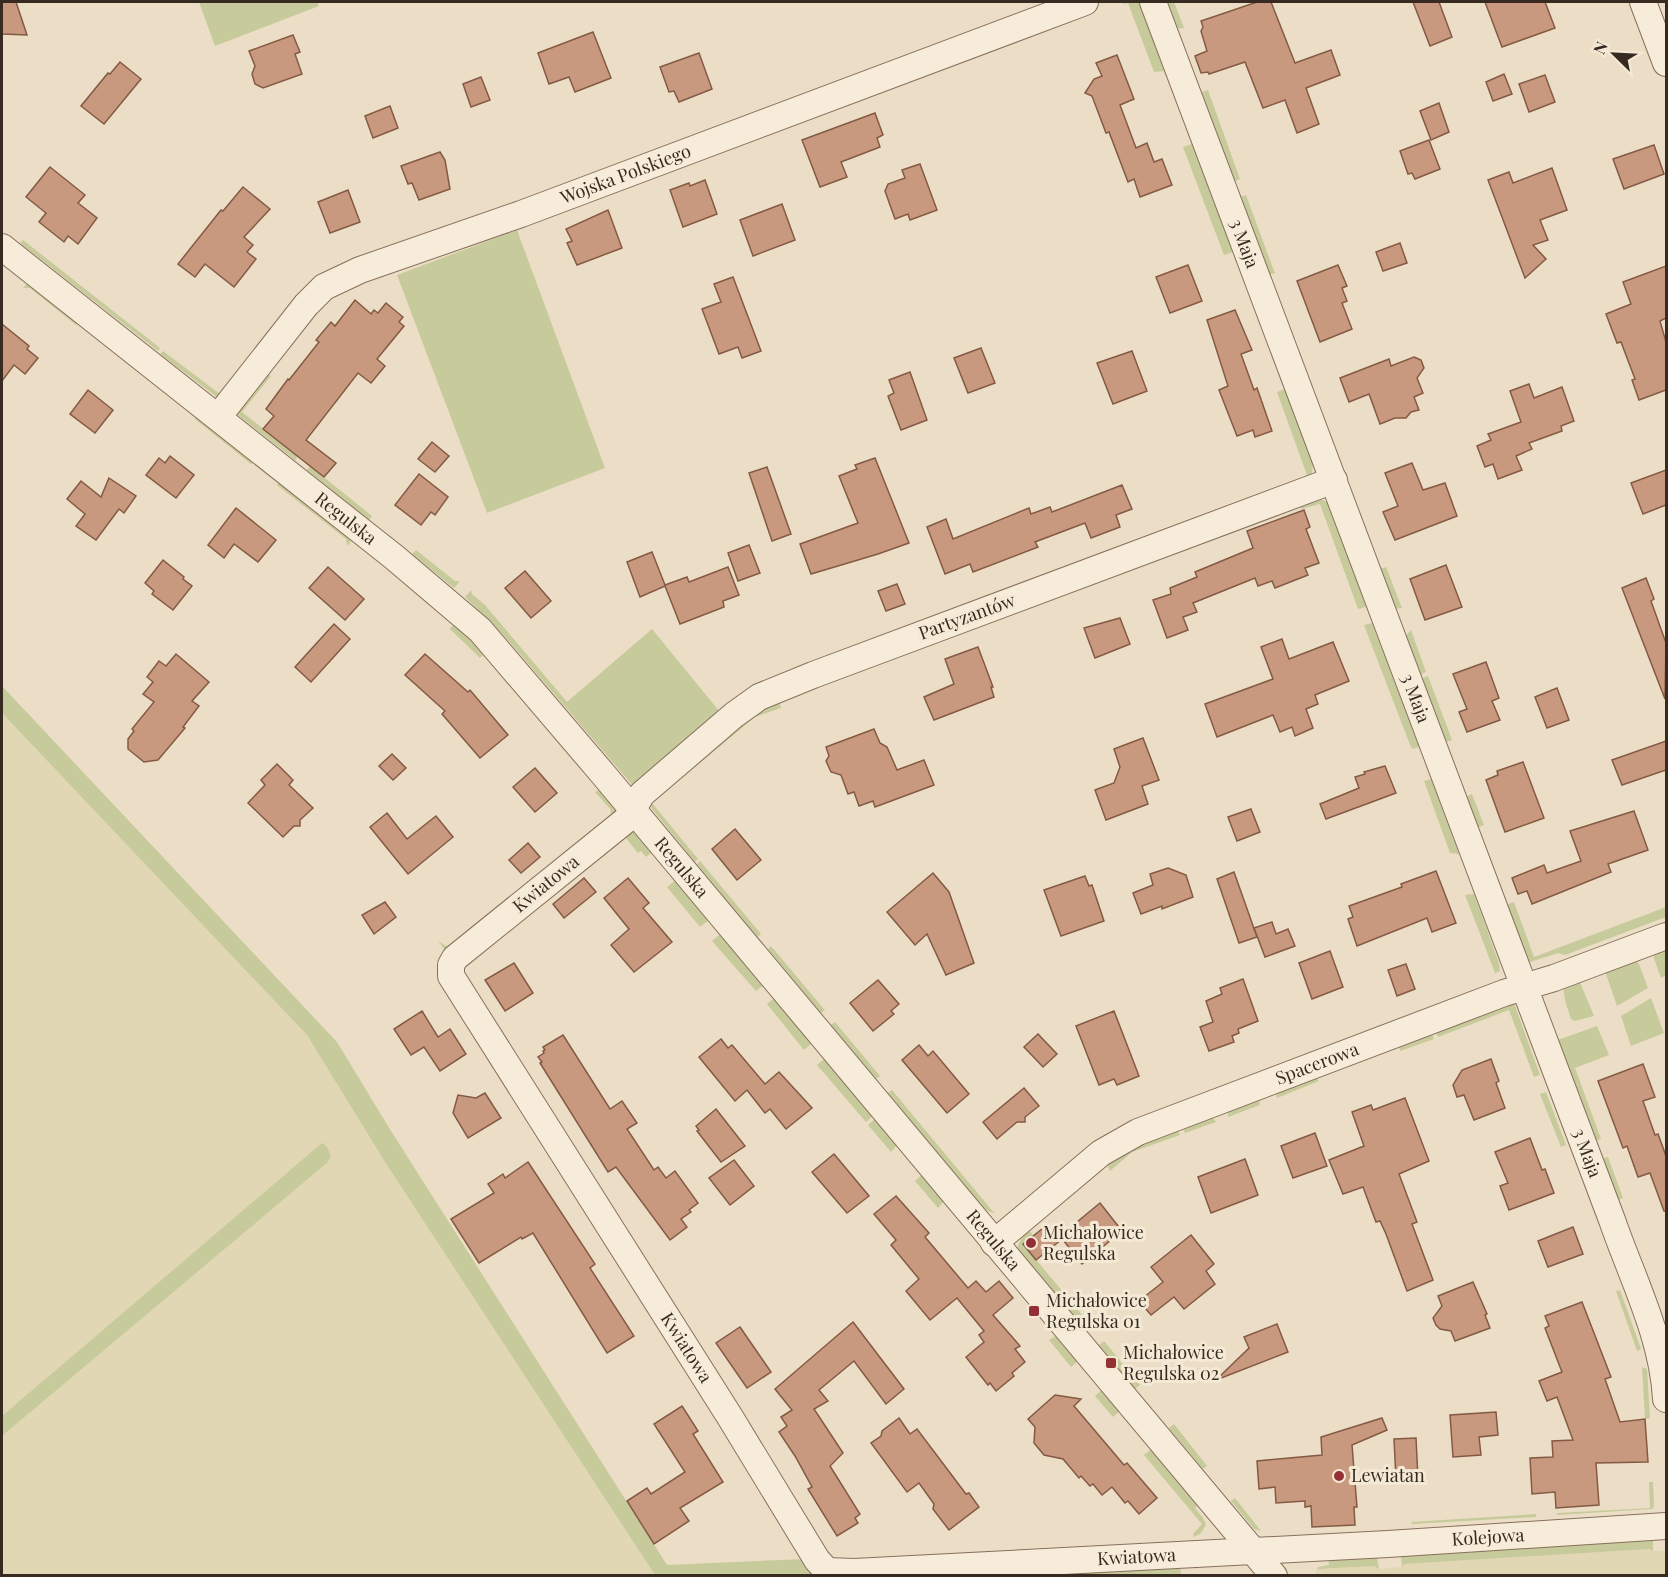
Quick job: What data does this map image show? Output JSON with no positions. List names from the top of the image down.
{
  "streets": {
    "street": [
      "Wojska Polskiego",
      "3 Maja",
      "Regulska",
      "Partyzantów",
      "Kwiatowa",
      "Spacerowa",
      "Kolejowa"
    ]
  },
  "crossings": [
    ["Wojska Polskiego", "Regulska"],
    ["3 Maja", "Partyzantów"],
    ["3 Maja", "Spacerowa"],
    ["Regulska", "Partyzantów"],
    ["Regulska", "Kwiatowa"],
    ["Regulska", "Spacerowa"],
    ["Regulska", "Kolejowa"],
    ["Partyzantów", "Kwiatowa"],
    ["Kwiatowa", "Kolejowa"]
  ],
  "places": {
    "other": ["Michałowice Regulska", "Lewiatan"],
    "transit": ["Michałowice Regulska 01", "Michałowice Regulska 02"]
  },
  "north": "top left"
}
